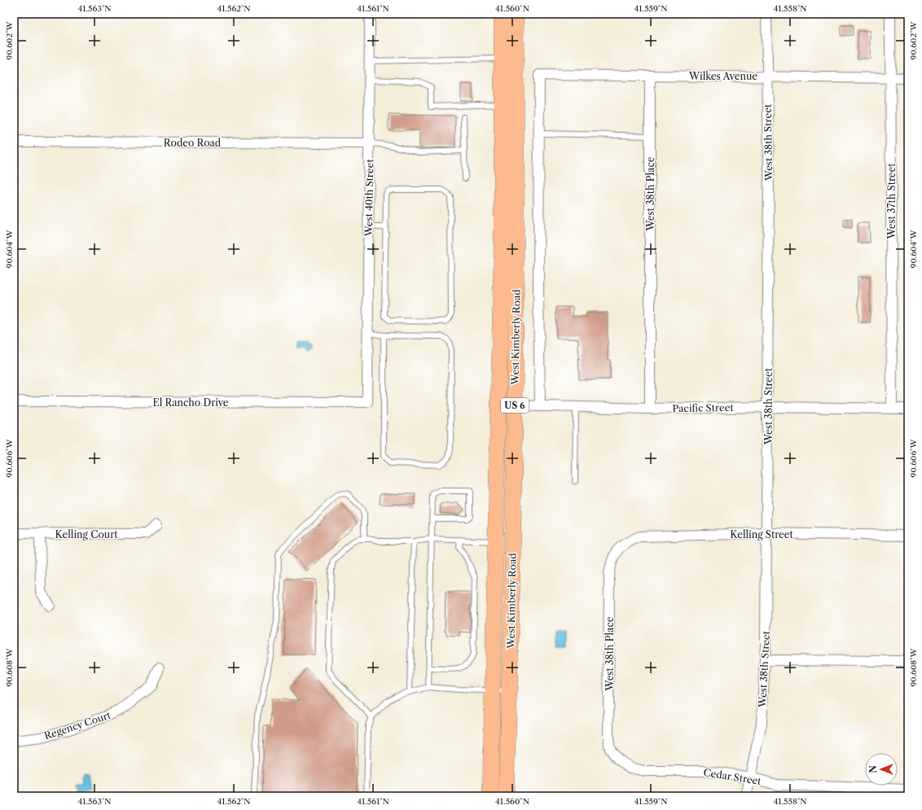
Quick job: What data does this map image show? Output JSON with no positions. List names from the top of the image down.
{
  "streets": {
    "main road": ["West Kimberly Road", "US 6"],
    "street": [
      "Wilkes Avenue",
      "Rodeo Road",
      "West 38th Street",
      "West 38th Place",
      "West 40th Street",
      "West 37th Street",
      "El Rancho Drive",
      "Pacific Street",
      "Kelling Court",
      "Kelling Street",
      "Regency Court",
      "Cedar Street"
    ]
  },
  "crossings": [
    ["Wilkes Avenue", "West 38th Street"],
    ["Wilkes Avenue", "West 38th Place"],
    ["Wilkes Avenue", "West 37th Street"],
    ["Rodeo Road", "West 40th Street"],
    ["West 38th Street", "Pacific Street"],
    ["West 38th Street", "Kelling Street"],
    ["West 38th Street", "Cedar Street"],
    ["West 38th Place", "Pacific Street"],
    ["West 38th Place", "Kelling Street"],
    ["West 38th Place", "Cedar Street"],
    ["West 40th Street", "El Rancho Drive"],
    ["West 37th Street", "Pacific Street"],
    ["West Kimberly Road", "Pacific Street"]
  ],
  "north": "left",
  "coordinates": [
    "41.563°N",
    "41.562°N",
    "41.561°N",
    "41.560°N",
    "41.559°N",
    "41.558°N",
    "90.602°W",
    "90.604°W",
    "90.606°W",
    "90.608°W"
  ]
}
